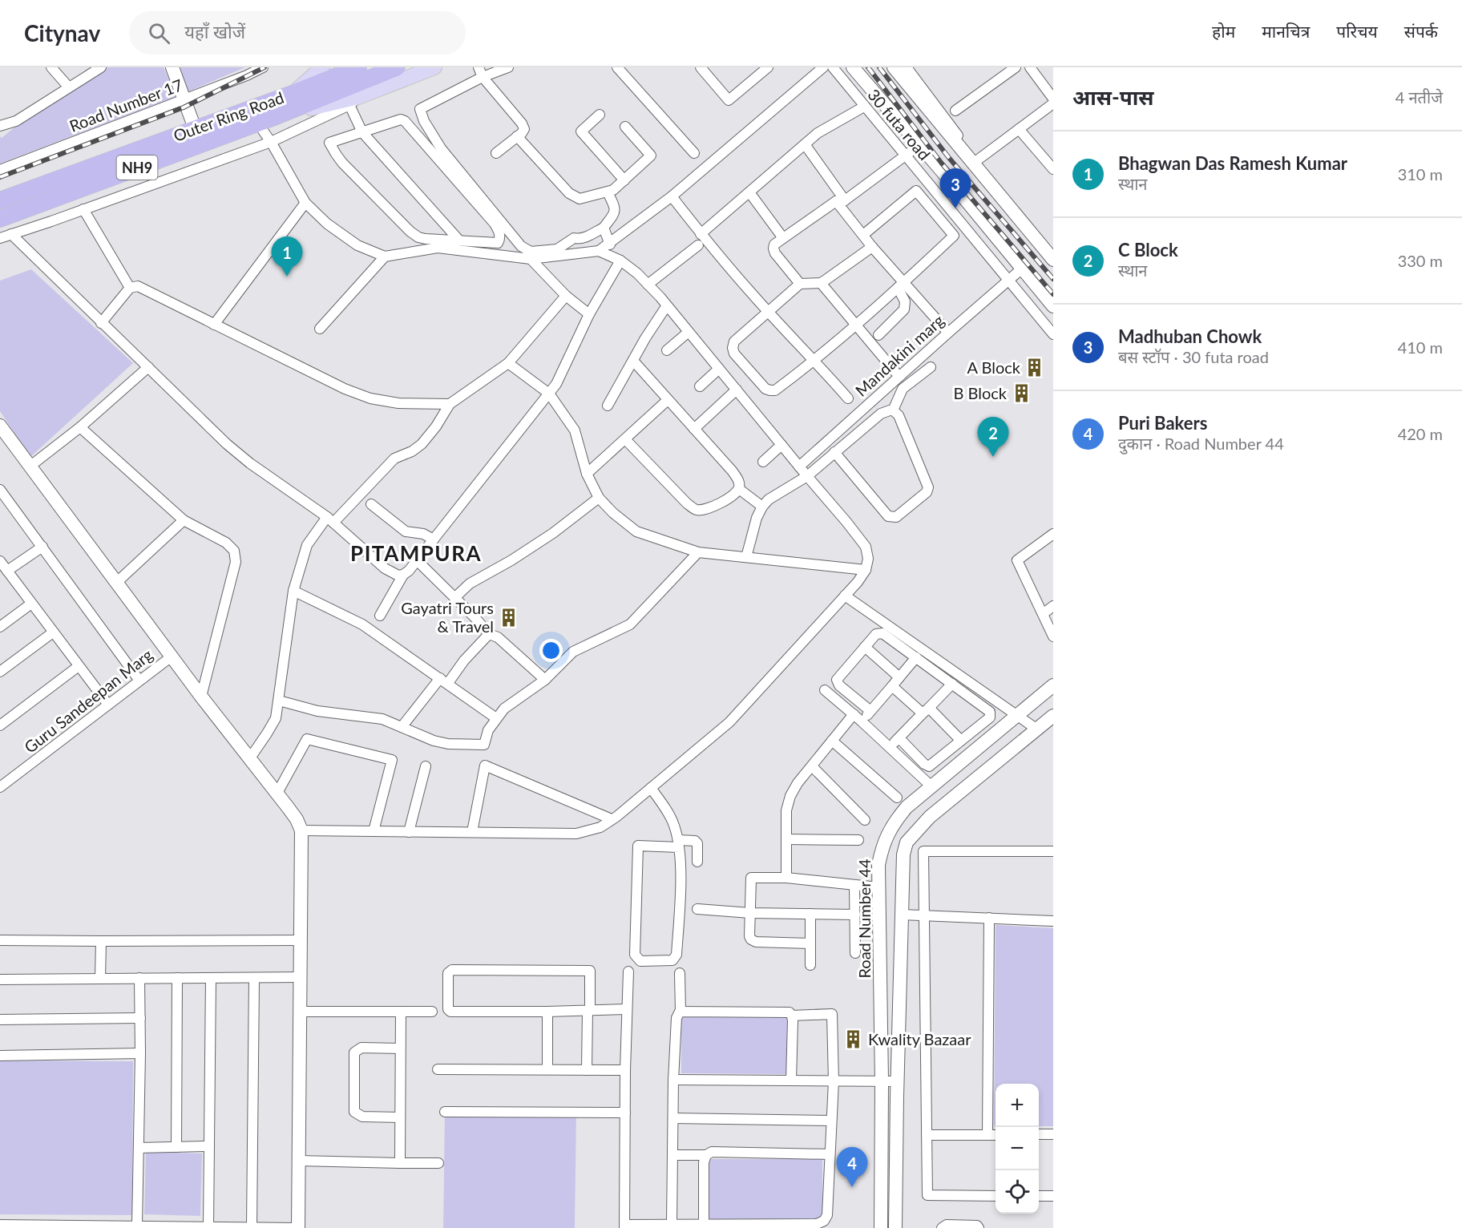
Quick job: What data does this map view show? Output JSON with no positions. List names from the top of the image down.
{
  "streets": {
    "highway": ["Outer Ring Road", "NH9"],
    "street": [
      "Road Number 17",
      "30 futa road",
      "Mandakini marg",
      "Guru Sandeepan Marg",
      "Road Number 44"
    ]
  },
  "crossings": [
    ["Outer Ring Road", "NH9"],
    ["30 futa road", "Mandakini marg"]
  ],
  "districts": ["PITAMPURA"],
  "places": {
    "building": [
      "A Block",
      "B Block",
      "Gayatri Tours & Travel",
      "Kwality Bazaar"
    ]
  },
  "page": {
    "header": "Citynav",
    "search": "यहाँ खोजें",
    "nav": [
      "होम",
      "मानचित्र",
      "परिचय",
      "संपर्क"
    ],
    "heading": ["आस-पास", "4 नतीजे"],
    "list": [
      {
        "mark": "1",
        "name": "Bhagwan Das Ramesh Kumar",
        "note": "स्थान",
        "value": "310 m"
      },
      {
        "mark": "2",
        "name": "C Block",
        "note": "स्थान",
        "value": "330 m"
      },
      {
        "mark": "3",
        "name": "Madhuban Chowk",
        "note": "बस स्टॉप · 30 futa road",
        "value": "410 m"
      },
      {
        "mark": "4",
        "name": "Puri Bakers",
        "note": "दुकान · Road Number 44",
        "value": "420 m"
      }
    ],
    "pins": [
      "3",
      "1",
      "2",
      "4"
    ],
    "map_buttons": ["+", "−"]
  }
}
